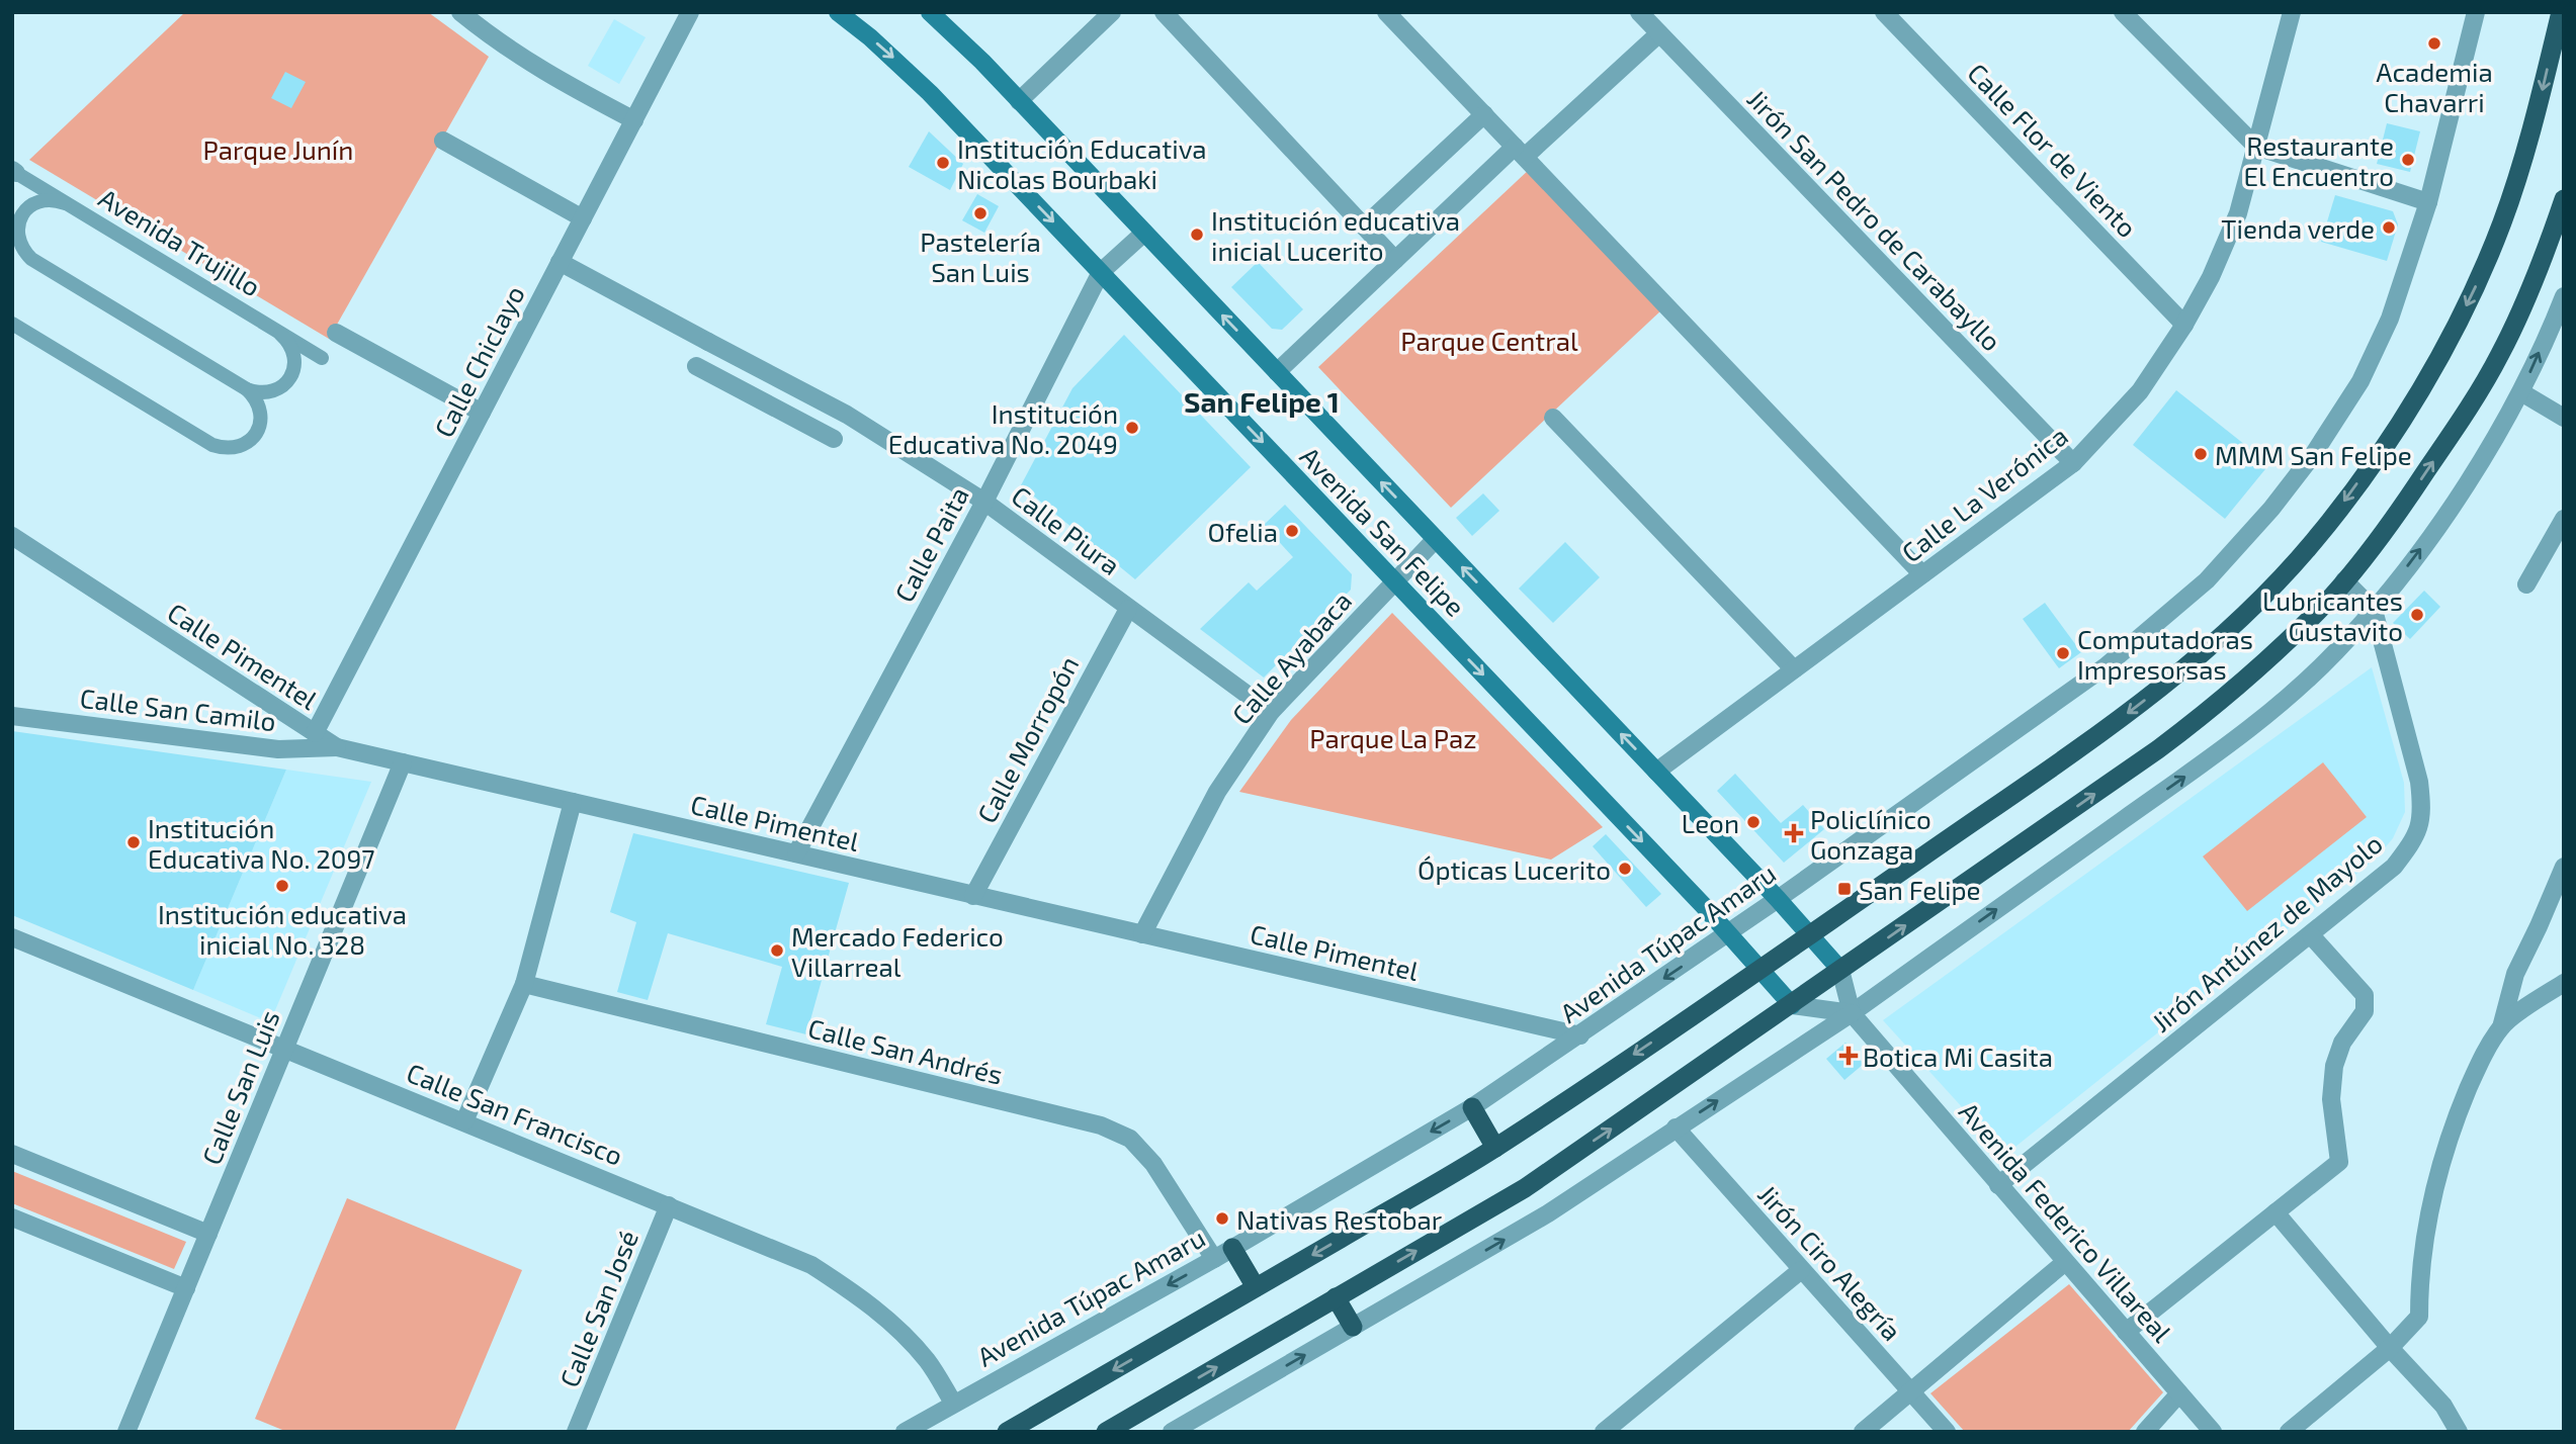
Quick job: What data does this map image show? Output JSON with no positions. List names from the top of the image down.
{
  "streets": {
    "main road": ["Avenida San Felipe"],
    "street": [
      "Calle Flor de Viento",
      "Jirón San Pedro de Carabayllo",
      "Calle Chiclayo",
      "Calle La Verónica",
      "Calle Piura",
      "Calle Paita",
      "Calle Pimentel",
      "Calle Ayabaca",
      "Calle San Camilo",
      "Calle Morropón",
      "Jirón Antúnez de Mayolo",
      "Avenida Túpac Amaru",
      "Calle San Andrés",
      "Calle San Luis",
      "Calle San Francisco",
      "Avenida Federico Villareal",
      "Jirón Ciro Alegría",
      "Calle San José"
    ],
    "lane": ["Avenida Trujillo"]
  },
  "crossings": [
    ["Calle Flor de Viento", "Calle La Verónica"],
    ["Jirón San Pedro de Carabayllo", "Calle La Verónica"],
    ["Calle Chiclayo", "Calle Piura"],
    ["Calle Chiclayo", "Calle Pimentel"],
    ["Calle La Verónica", "Avenida San Felipe"],
    ["Calle Piura", "Calle Paita"],
    ["Calle Piura", "Calle Ayabaca"],
    ["Calle Piura", "Calle Morropón"],
    ["Avenida San Felipe", "Calle Paita"],
    ["Avenida San Felipe", "Calle Ayabaca"],
    ["Avenida San Felipe", "Avenida Túpac Amaru"],
    ["Avenida San Felipe", "Avenida Federico Villareal"],
    ["Calle Paita", "Calle Pimentel"],
    ["Calle Pimentel", "Calle Ayabaca"],
    ["Calle Pimentel", "Calle San Camilo"],
    ["Calle Pimentel", "Calle Morropón"],
    ["Calle Pimentel", "Avenida Túpac Amaru"],
    ["Calle Pimentel", "Calle San Luis"],
    ["Jirón Antúnez de Mayolo", "Avenida Federico Villareal"],
    ["Avenida Túpac Amaru", "Calle San Andrés"],
    ["Avenida Túpac Amaru", "Calle San Francisco"],
    ["Calle San Luis", "Calle San Francisco"],
    ["Calle San Francisco", "Calle San José"]
  ],
  "districts": ["San Felipe 1"],
  "parks": ["Parque Junín", "Parque Central", "Parque La Paz"],
  "places": {
    "other": [
      "Academia Chavarri",
      "Restaurante El Encuentro",
      "Institución Educativa Nicolas Bourbaki",
      "Pastelería San Luis",
      "Tienda verde",
      "Institución educativa inicial Lucerito",
      "Institución Educativa No. 2049",
      "MMM San Felipe",
      "Ofelia",
      "Lubricantes Gustavito",
      "Computadoras Impresorsas",
      "Leon",
      "Institución Educativa No. 2097",
      "Ópticas Lucerito",
      "Institución educativa inicial No. 328",
      "Mercado Federico Villarreal",
      "Nativas Restobar"
    ],
    "health": ["Policlínico Gonzaga", "Botica Mi Casita"],
    "transit": ["San Felipe"]
  }
}
